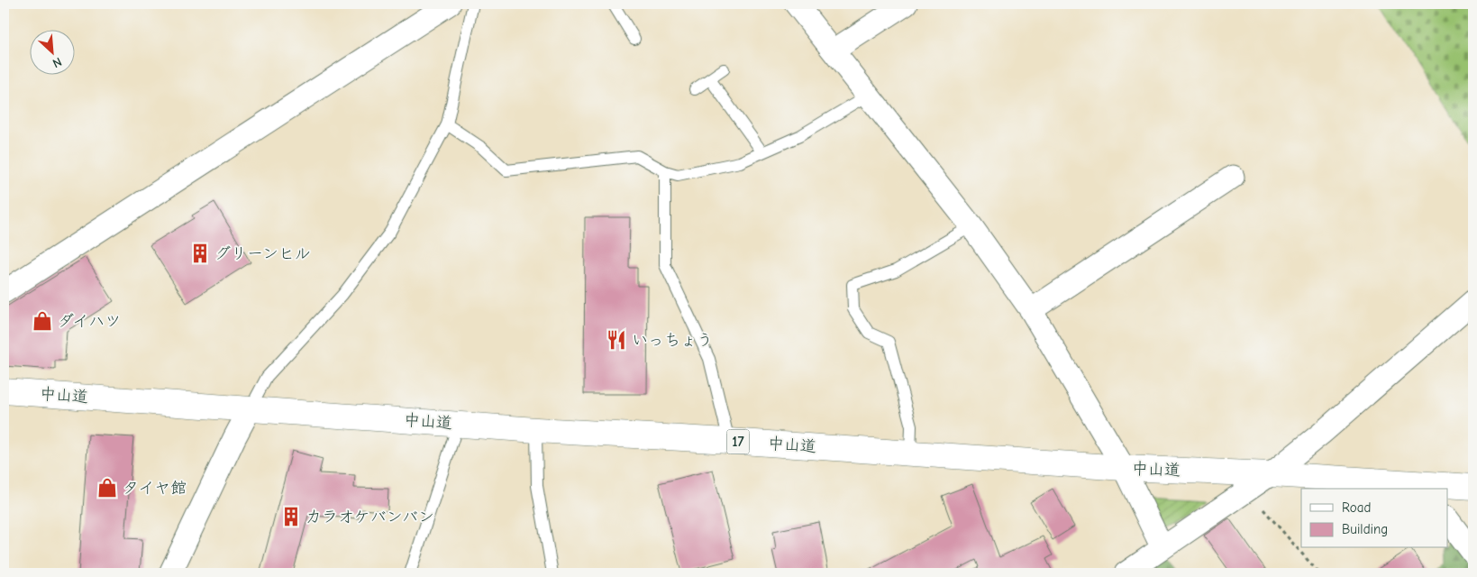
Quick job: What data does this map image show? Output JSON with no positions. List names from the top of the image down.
{
  "streets": {
    "highway": ["中山道", "17"]
  },
  "places": {
    "building": ["グリーンヒル", "カラオケバンバン"],
    "shop": ["ダイハツ", "タイヤ館"],
    "restaurant": ["いっちょう"]
  },
  "legend": ["Road", "Building"],
  "north": "bottom right"
}
